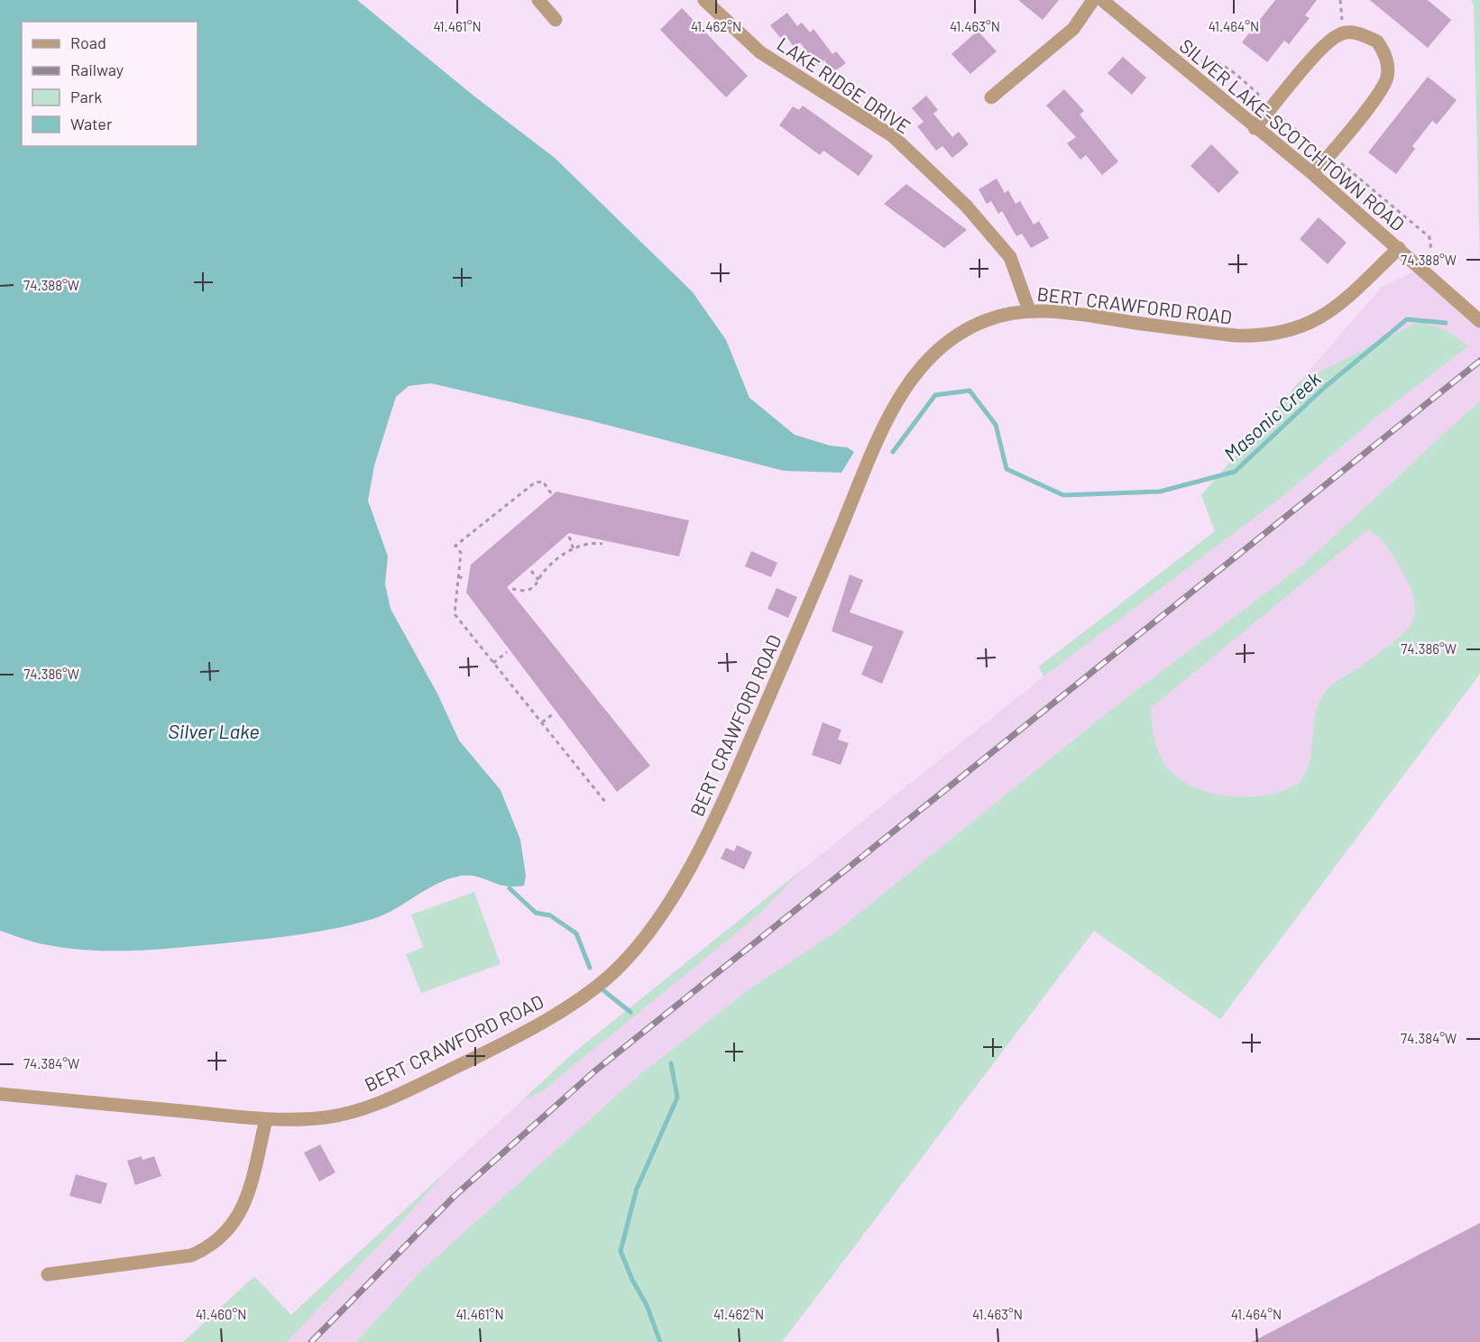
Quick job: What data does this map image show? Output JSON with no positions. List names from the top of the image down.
{
  "streets": {
    "street": ["LAKE RIDGE DRIVE", "SILVER LAKE-SCOTCHTOWN ROAD", "BERT CRAWFORD ROAD"]
  },
  "crossings": [
    ["LAKE RIDGE DRIVE", "BERT CRAWFORD ROAD"],
    ["SILVER LAKE-SCOTCHTOWN ROAD", "BERT CRAWFORD ROAD"]
  ],
  "water": ["Masonic Creek", "Silver Lake"],
  "legend": [
    "Road",
    "Railway",
    "Park",
    "Water"
  ],
  "coordinates": [
    "41.461°N",
    "41.462°N",
    "41.463°N",
    "41.464°N",
    "74.388°W",
    "74.386°W",
    "74.384°W",
    "41.460°N"
  ]
}
